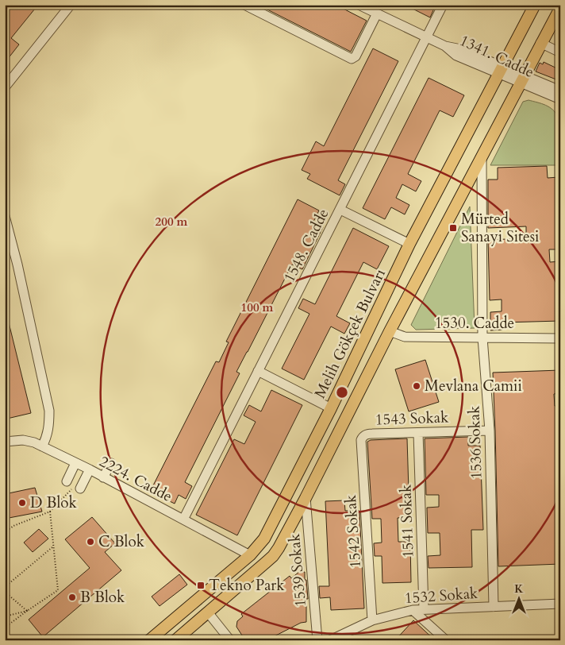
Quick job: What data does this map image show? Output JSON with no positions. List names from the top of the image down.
{
  "streets": {
    "main road": ["Melih Gökçek Bulvarı"],
    "street": [
      "1341. Cadde",
      "1548. Cadde",
      "1530. Cadde",
      "1543 Sokak",
      "1536 Sokak",
      "2224. Cadde",
      "1541 Sokak",
      "1542 Sokak",
      "1539 Sokak",
      "1532 Sokak"
    ]
  },
  "crossings": [
    ["1341. Cadde", "1548. Cadde"],
    ["1341. Cadde", "Melih Gökçek Bulvarı"],
    ["1548. Cadde", "2224. Cadde"],
    ["1530. Cadde", "1536 Sokak"],
    ["Melih Gökçek Bulvarı", "2224. Cadde"],
    ["1543 Sokak", "1536 Sokak"],
    ["1543 Sokak", "1541 Sokak"],
    ["1543 Sokak", "1542 Sokak"],
    ["1536 Sokak", "1532 Sokak"],
    ["1541 Sokak", "1532 Sokak"],
    ["1542 Sokak", "1532 Sokak"]
  ],
  "places": {
    "transit": ["Mürted Sanayi Sitesi", "Tekno Park"],
    "other": [
      "Mevlana Camii",
      "D Blok",
      "C Blok",
      "B Blok"
    ]
  },
  "north": "top",
  "rings": ["200 m", "100 m"]
}
